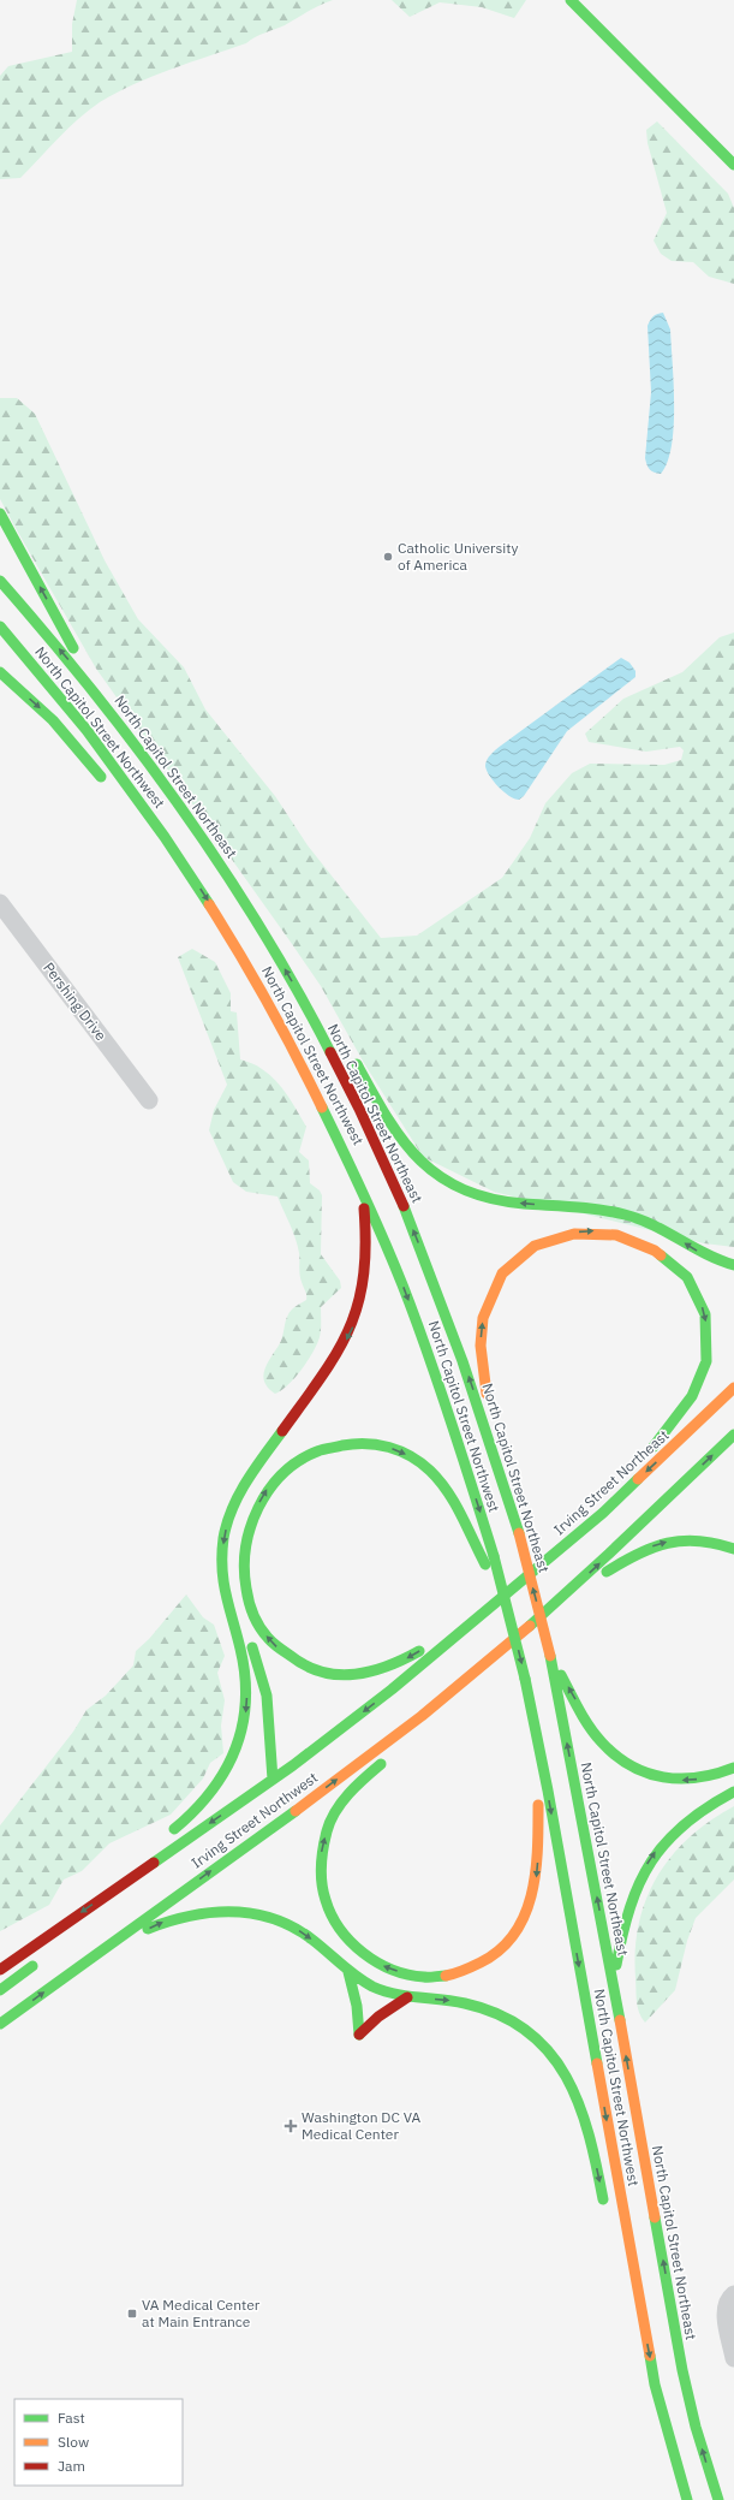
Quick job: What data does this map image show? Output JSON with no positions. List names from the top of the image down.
{
  "streets": {
    "main road": [
      "North Capitol Street Northwest",
      "North Capitol Street Northeast",
      "Irving Street Northeast",
      "Irving Street Northwest"
    ],
    "street": ["Pershing Drive"]
  },
  "crossings": [
    ["Irving Street Northeast", "Irving Street Northwest"]
  ],
  "one_way": ["North Capitol Street Northwest", "North Capitol Street Northeast"],
  "places": {
    "other": ["Catholic University of America"],
    "health": ["Washington DC VA Medical Center"],
    "transit": ["VA Medical Center at Main Entrance"]
  },
  "legend": ["Fast", "Slow", "Jam"]
}
